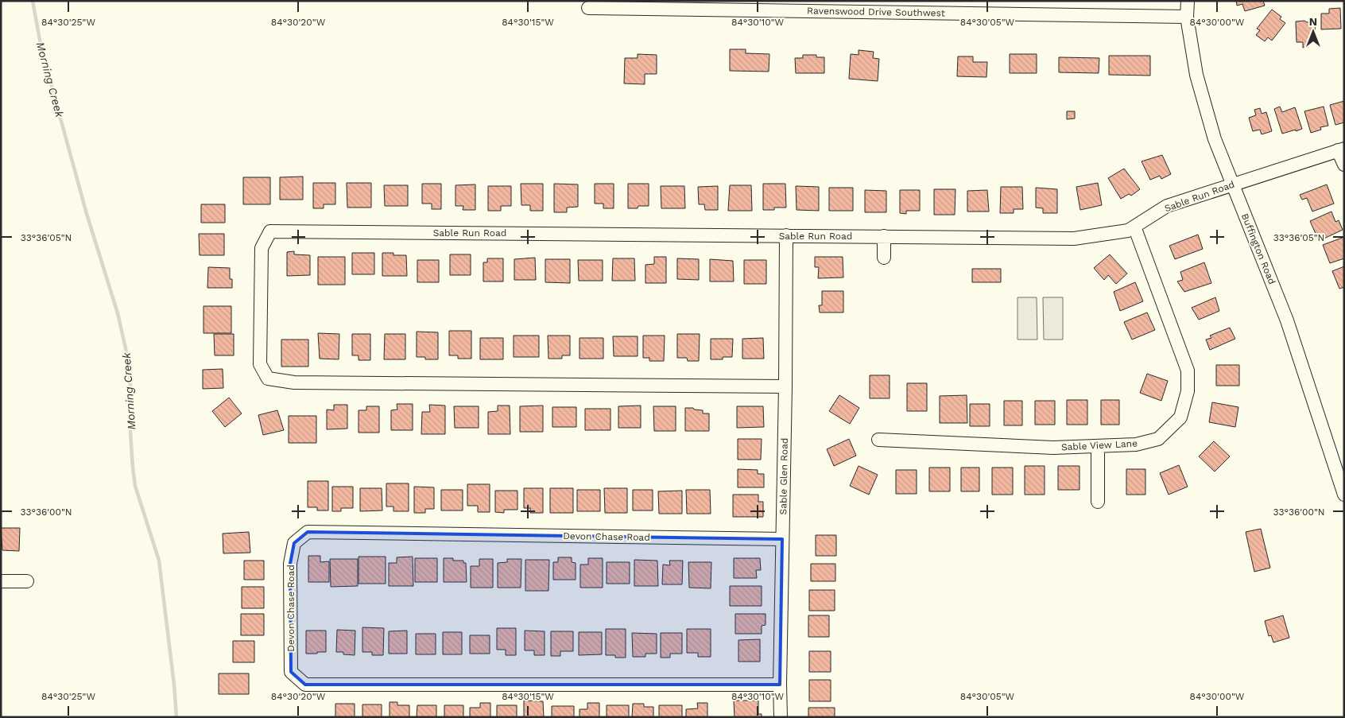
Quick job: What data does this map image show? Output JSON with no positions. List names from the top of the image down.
{
  "streets": {
    "street": [
      "Ravenswood Drive Southwest",
      "Sable Run Road",
      "Buffington Road",
      "Sable View Lane",
      "Sable Glen Road",
      "Devon Chase Road"
    ]
  },
  "crossings": [
    ["Ravenswood Drive Southwest", "Buffington Road"],
    ["Sable Run Road", "Buffington Road"],
    ["Sable Run Road", "Sable View Lane"],
    ["Sable Run Road", "Sable Glen Road"],
    ["Sable Glen Road", "Devon Chase Road"]
  ],
  "water": ["Morning Creek"],
  "north": "top",
  "coordinates": [
    "84°30'25\"W",
    "84°30'20\"W",
    "84°30'15\"W",
    "84°30'10\"W",
    "84°30'05\"W",
    "84°30'00\"W",
    "33°36'05\"N",
    "33°36'00\"N"
  ]
}
